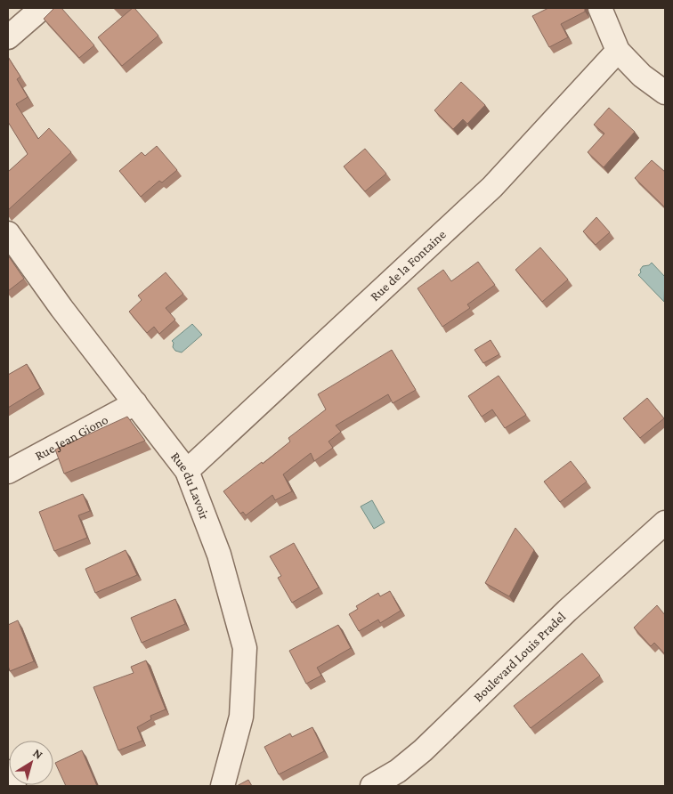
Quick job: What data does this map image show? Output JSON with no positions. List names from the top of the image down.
{
  "streets": {
    "street": [
      "Rue de la Fontaine",
      "Rue Jean Giono",
      "Rue du Lavoir",
      "Boulevard Louis Pradel"
    ]
  },
  "crossings": [
    ["Rue de la Fontaine", "Rue du Lavoir"],
    ["Rue Jean Giono", "Rue du Lavoir"]
  ],
  "north": "top right"
}
